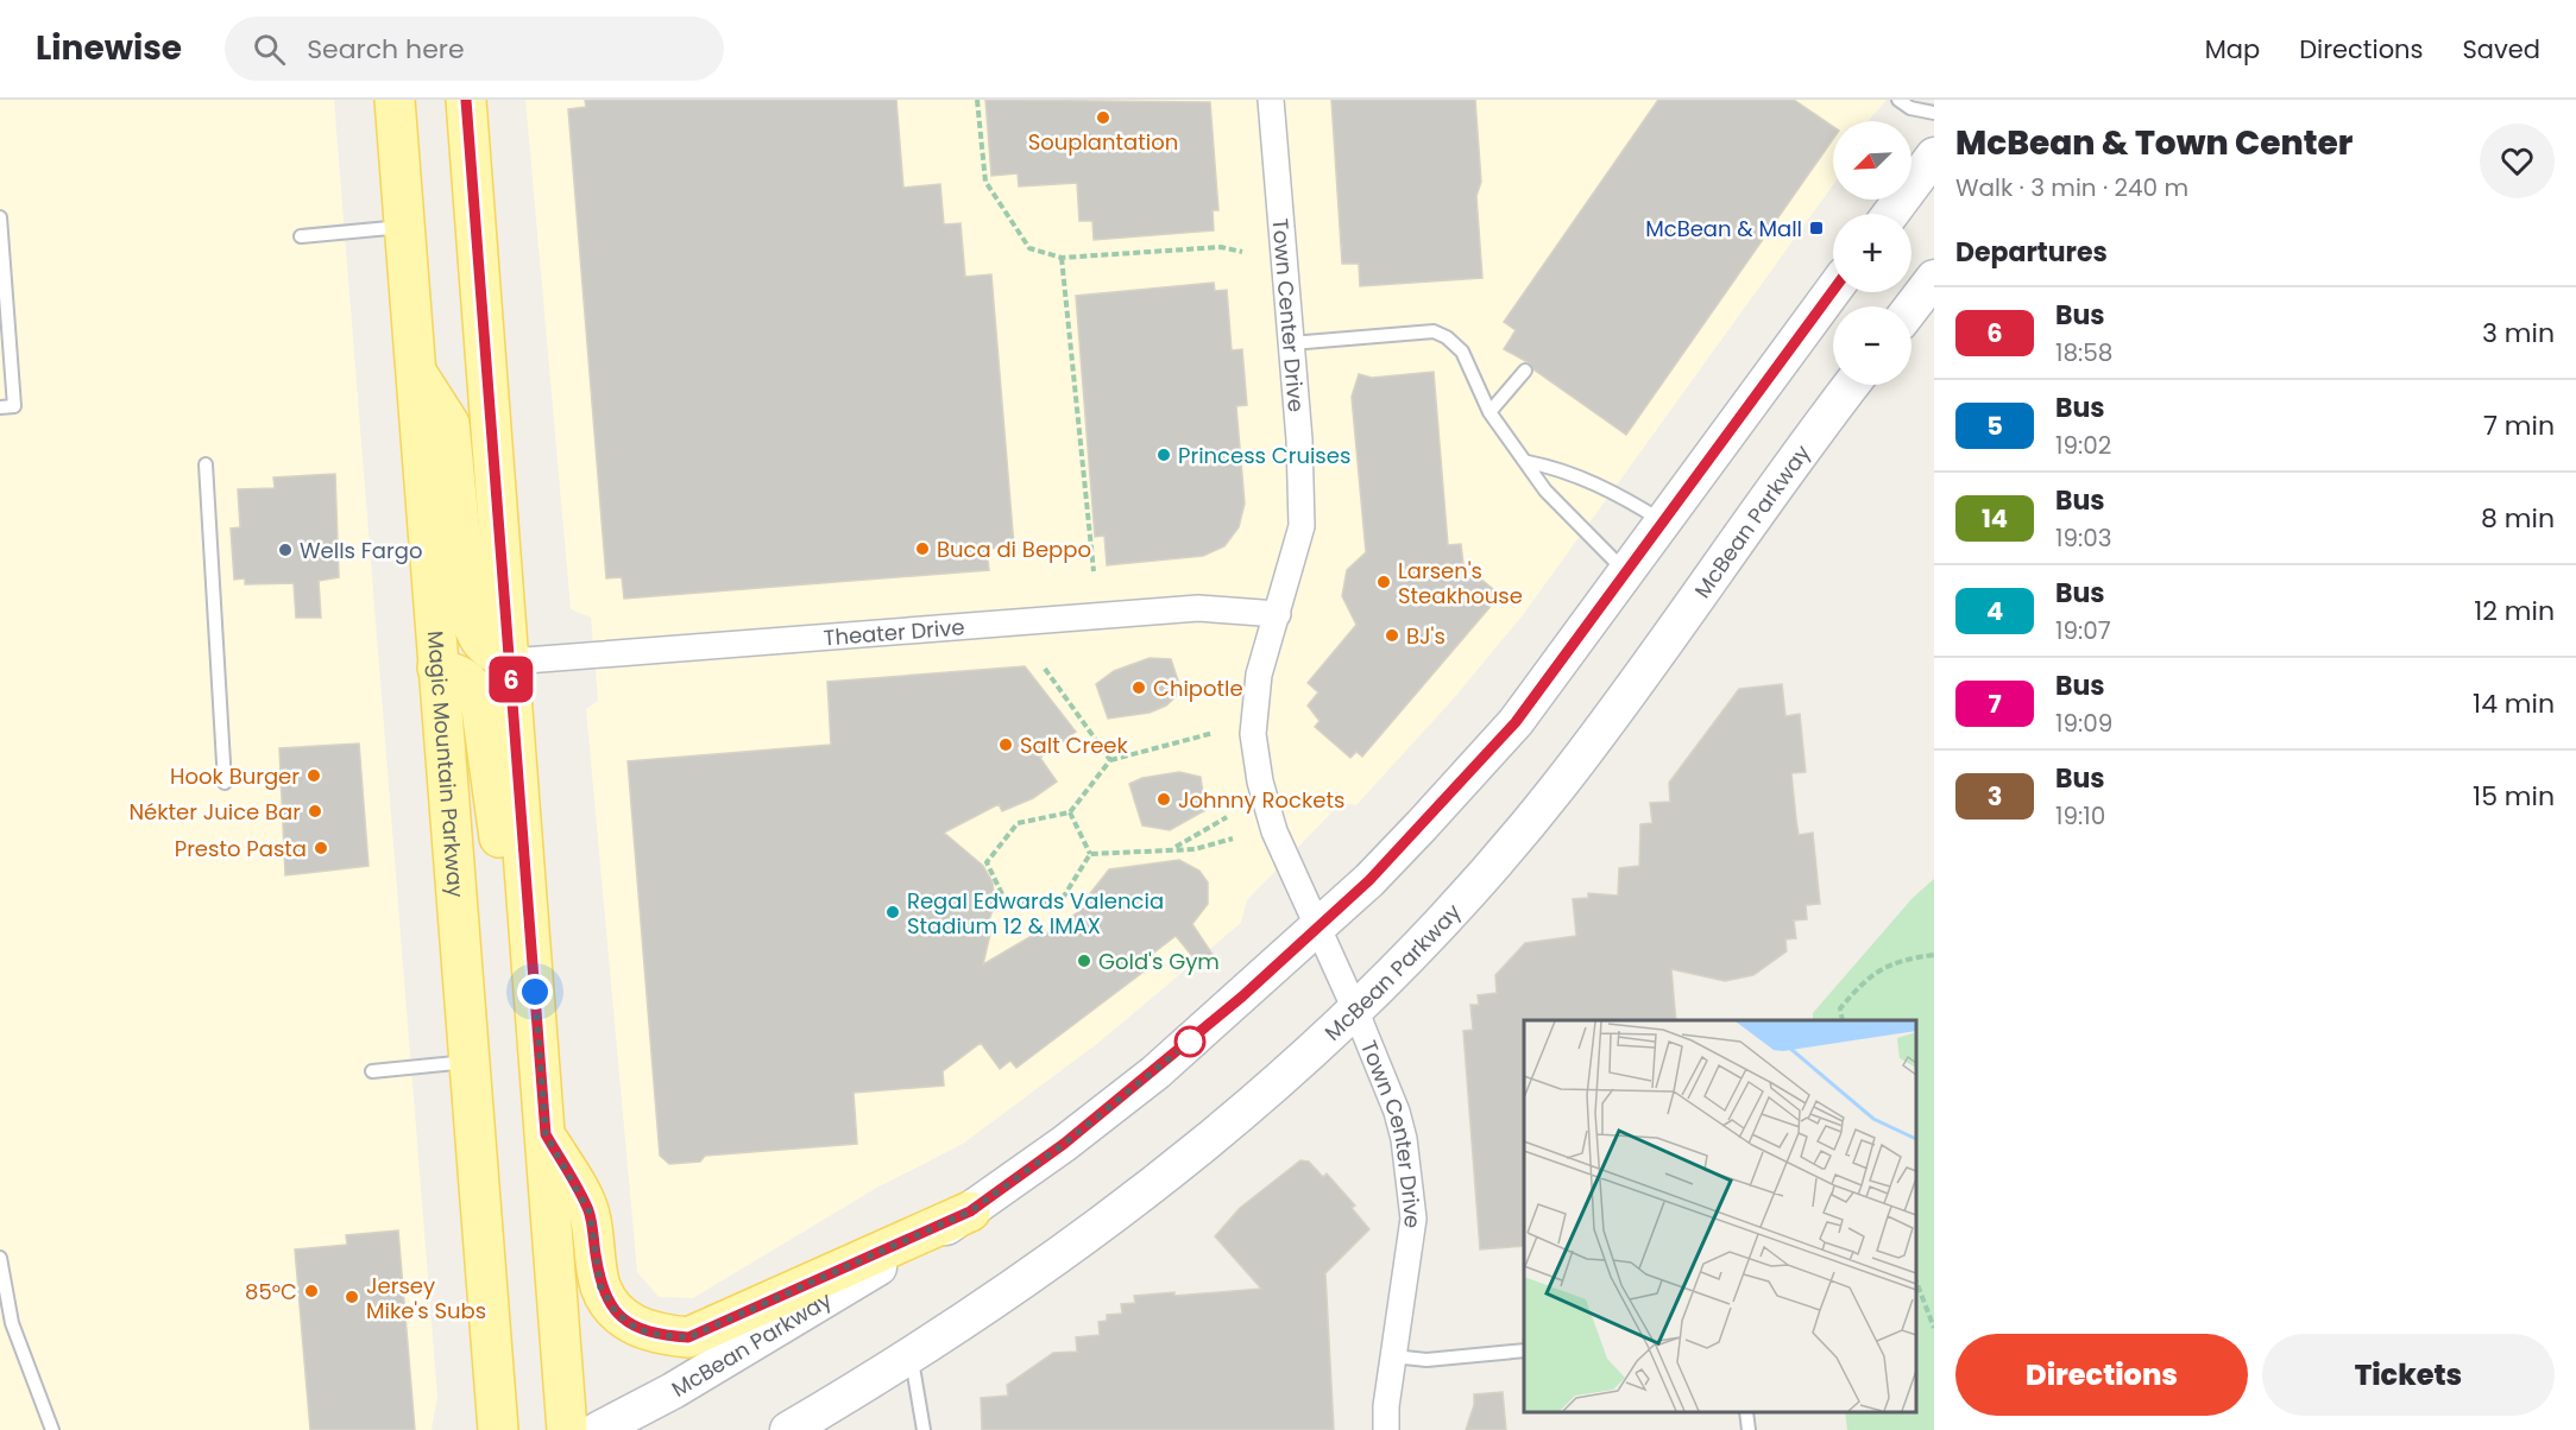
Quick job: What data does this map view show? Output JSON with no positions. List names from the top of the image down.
{
  "streets": {
    "main road": ["McBean Parkway", "Magic Mountain Parkway"],
    "street": ["Town Center Drive", "Theater Drive"]
  },
  "crossings": [
    ["Town Center Drive", "McBean Parkway"],
    ["Town Center Drive", "Theater Drive"]
  ],
  "places": {
    "other": [
      "Souplantation",
      "Princess Cruises",
      "Buca di Beppo",
      "Wells Fargo",
      "Larsen's Steakhouse",
      "BJ's",
      "Chipotle",
      "Salt Creek",
      "Hook Burger",
      "Johnny Rockets",
      "Nékter Juice Bar",
      "Presto Pasta",
      "Regal Edwards Valencia Stadium 12 & IMAX",
      "Gold's Gym",
      "85°C",
      "Jersey Mike's Subs"
    ],
    "transit": ["McBean & Mall"]
  },
  "lines": ["bus line 6"],
  "north": "bottom left",
  "page": {
    "header": "Linewise",
    "search": "Search here",
    "nav": ["Map", "Directions", "Saved"],
    "on_map": "6",
    "heading": [
      ["McBean & Town Center", "Walk · 3 min · 240 m"],
      "Departures"
    ],
    "map_buttons": ["+", "−"],
    "list": [
      {
        "mark": "6",
        "name": "Bus",
        "note": "18:58",
        "value": "3 min"
      },
      {
        "mark": "5",
        "name": "Bus",
        "note": "19:02",
        "value": "7 min"
      },
      {
        "mark": "14",
        "name": "Bus",
        "note": "19:03",
        "value": "8 min"
      },
      {
        "mark": "4",
        "name": "Bus",
        "note": "19:07",
        "value": "12 min"
      },
      {
        "mark": "7",
        "name": "Bus",
        "note": "19:09",
        "value": "14 min"
      },
      {
        "mark": "3",
        "name": "Bus",
        "note": "19:10",
        "value": "15 min"
      }
    ],
    "buttons": ["Directions", "Tickets"]
  }
}
